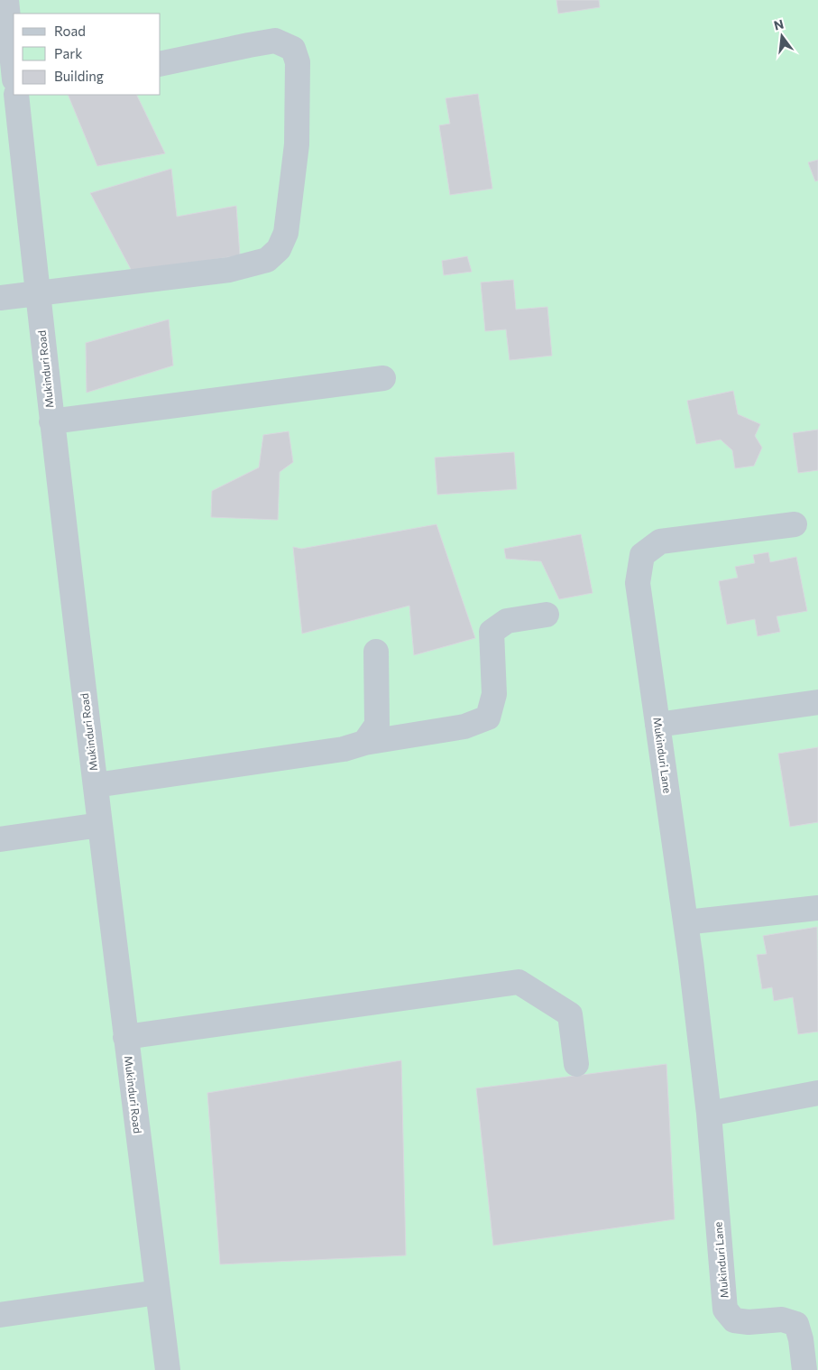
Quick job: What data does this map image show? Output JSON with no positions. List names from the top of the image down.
{
  "streets": {
    "street": ["Mukinduri Road", "Mukinduri Lane"]
  },
  "legend": ["Road", "Park", "Building"],
  "north": "top"
}
